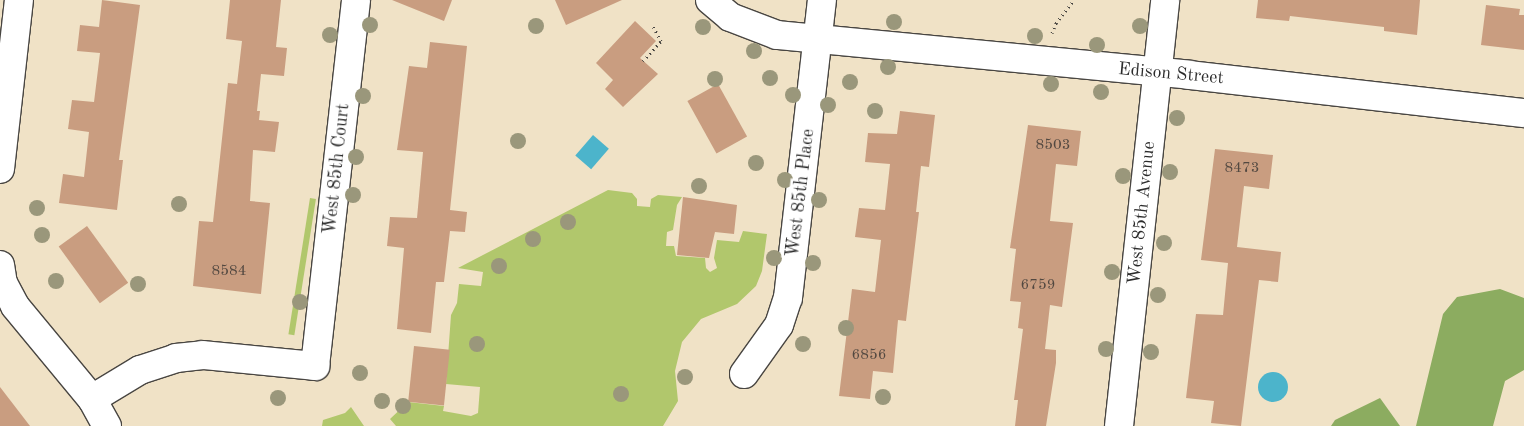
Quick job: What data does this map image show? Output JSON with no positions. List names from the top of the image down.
{
  "streets": {
    "street": [
      "Edison Street",
      "West 85th Court",
      "West 85th Place",
      "West 85th Avenue"
    ]
  },
  "crossings": [
    ["Edison Street", "West 85th Place"],
    ["Edison Street", "West 85th Avenue"]
  ],
  "house_numbers": [
    "8503",
    "8473",
    "8584",
    "6759",
    "6856"
  ]
}
